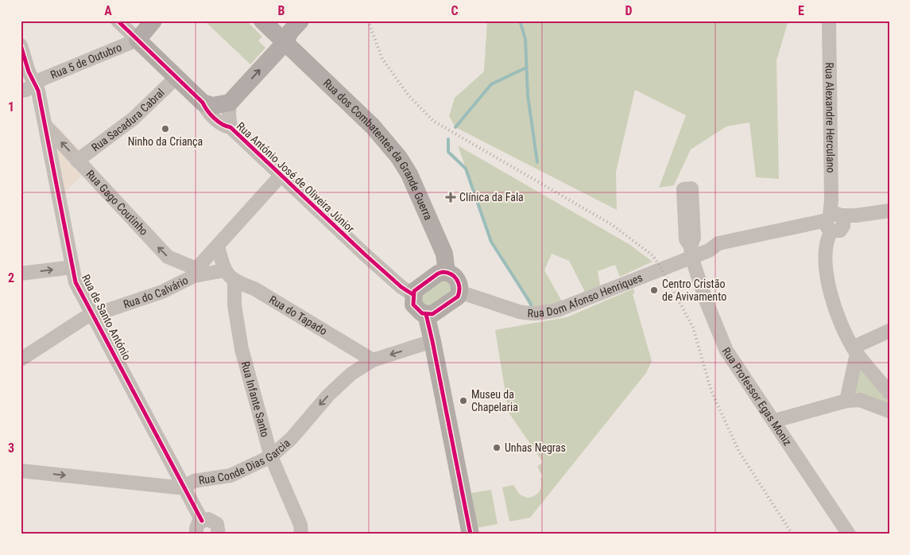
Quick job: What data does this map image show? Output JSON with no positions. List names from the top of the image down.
{
  "streets": {
    "main road": ["Rua 5 de Outubro", "Rua dos Combatentes da Grande Guerra", "Rua António José de Oliveira Júnior"],
    "street": [
      "Rua Alexandre Herculano",
      "Rua Sacadura Cabral",
      "Rua Gago Coutinho",
      "Rua do Calvário",
      "Rua Dom Afonso Henriques",
      "Rua do Tapado",
      "Rua de Santo António",
      "Rua Professor Egas Moniz",
      "Rua Infante Santo",
      "Rua Conde Dias Garcia"
    ]
  },
  "crossings": [
    ["Rua 5 de Outubro", "Rua António José de Oliveira Júnior"],
    ["Rua 5 de Outubro", "Rua de Santo António"],
    ["Rua Alexandre Herculano", "Rua Dom Afonso Henriques"],
    ["Rua Sacadura Cabral", "Rua António José de Oliveira Júnior"],
    ["Rua Sacadura Cabral", "Rua Gago Coutinho"],
    ["Rua dos Combatentes da Grande Guerra", "Rua António José de Oliveira Júnior"],
    ["Rua dos Combatentes da Grande Guerra", "Rua Dom Afonso Henriques"],
    ["Rua António José de Oliveira Júnior", "Rua do Calvário"],
    ["Rua António José de Oliveira Júnior", "Rua Dom Afonso Henriques"],
    ["Rua Gago Coutinho", "Rua do Calvário"],
    ["Rua Gago Coutinho", "Rua de Santo António"],
    ["Rua do Calvário", "Rua do Tapado"],
    ["Rua do Calvário", "Rua de Santo António"],
    ["Rua Dom Afonso Henriques", "Rua Professor Egas Moniz"],
    ["Rua do Tapado", "Rua Infante Santo"],
    ["Rua do Tapado", "Rua Conde Dias Garcia"],
    ["Rua de Santo António", "Rua Conde Dias Garcia"],
    ["Rua Infante Santo", "Rua Conde Dias Garcia"]
  ],
  "one_way": ["Rua Gago Coutinho"],
  "places": {
    "other": [
      "Ninho da Criança",
      "Centro Cristão de Avivamento",
      "Museu da Chapelaria",
      "Unhas Negras"
    ],
    "health": ["Clínica da Fala"]
  },
  "grid": {
    "columns": [
      "A",
      "B",
      "C",
      "D",
      "E"
    ],
    "rows": ["1", "2", "3"]
  }
}
